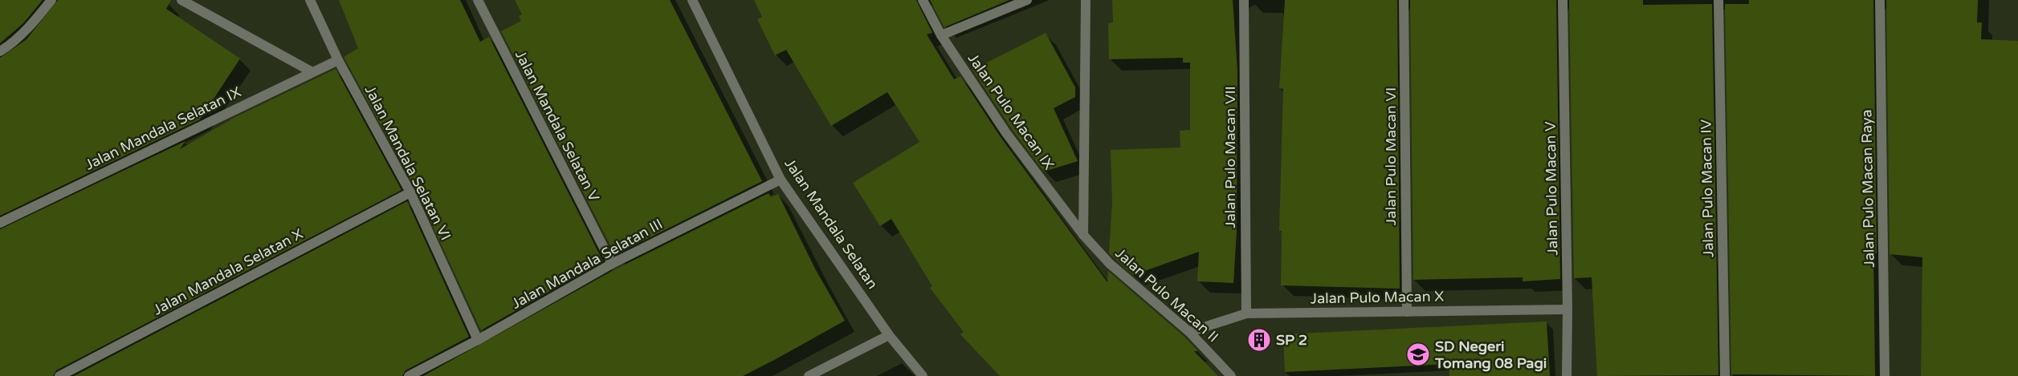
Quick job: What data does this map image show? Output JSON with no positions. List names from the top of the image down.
{
  "streets": {
    "street": [
      "Jalan Pulo Macan IX",
      "Jalan Mandala Selatan V",
      "Jalan Mandala Selatan IX",
      "Jalan Pulo Macan VI",
      "Jalan Pulo Macan VII",
      "Jalan Mandala Selatan VI",
      "Jalan Pulo Macan V",
      "Jalan Pulo Macan IV",
      "Jalan Pulo Macan Raya",
      "Jalan Mandala Selatan",
      "Jalan Mandala Selatan III",
      "Jalan Mandala Selatan X",
      "Jalan Pulo Macan II",
      "Jalan Pulo Macan X"
    ]
  },
  "crossings": [
    ["Jalan Pulo Macan IX", "Jalan Pulo Macan II"],
    ["Jalan Mandala Selatan V", "Jalan Mandala Selatan III"],
    ["Jalan Mandala Selatan IX", "Jalan Mandala Selatan VI"],
    ["Jalan Pulo Macan VI", "Jalan Pulo Macan X"],
    ["Jalan Pulo Macan VII", "Jalan Pulo Macan X"],
    ["Jalan Mandala Selatan VI", "Jalan Mandala Selatan III"],
    ["Jalan Mandala Selatan VI", "Jalan Mandala Selatan X"],
    ["Jalan Pulo Macan V", "Jalan Pulo Macan X"],
    ["Jalan Mandala Selatan", "Jalan Mandala Selatan III"],
    ["Jalan Pulo Macan II", "Jalan Pulo Macan X"]
  ],
  "places": {
    "building": ["SP 2"],
    "school or university": ["SD Negeri Tomang 08 Pagi"]
  }
}
